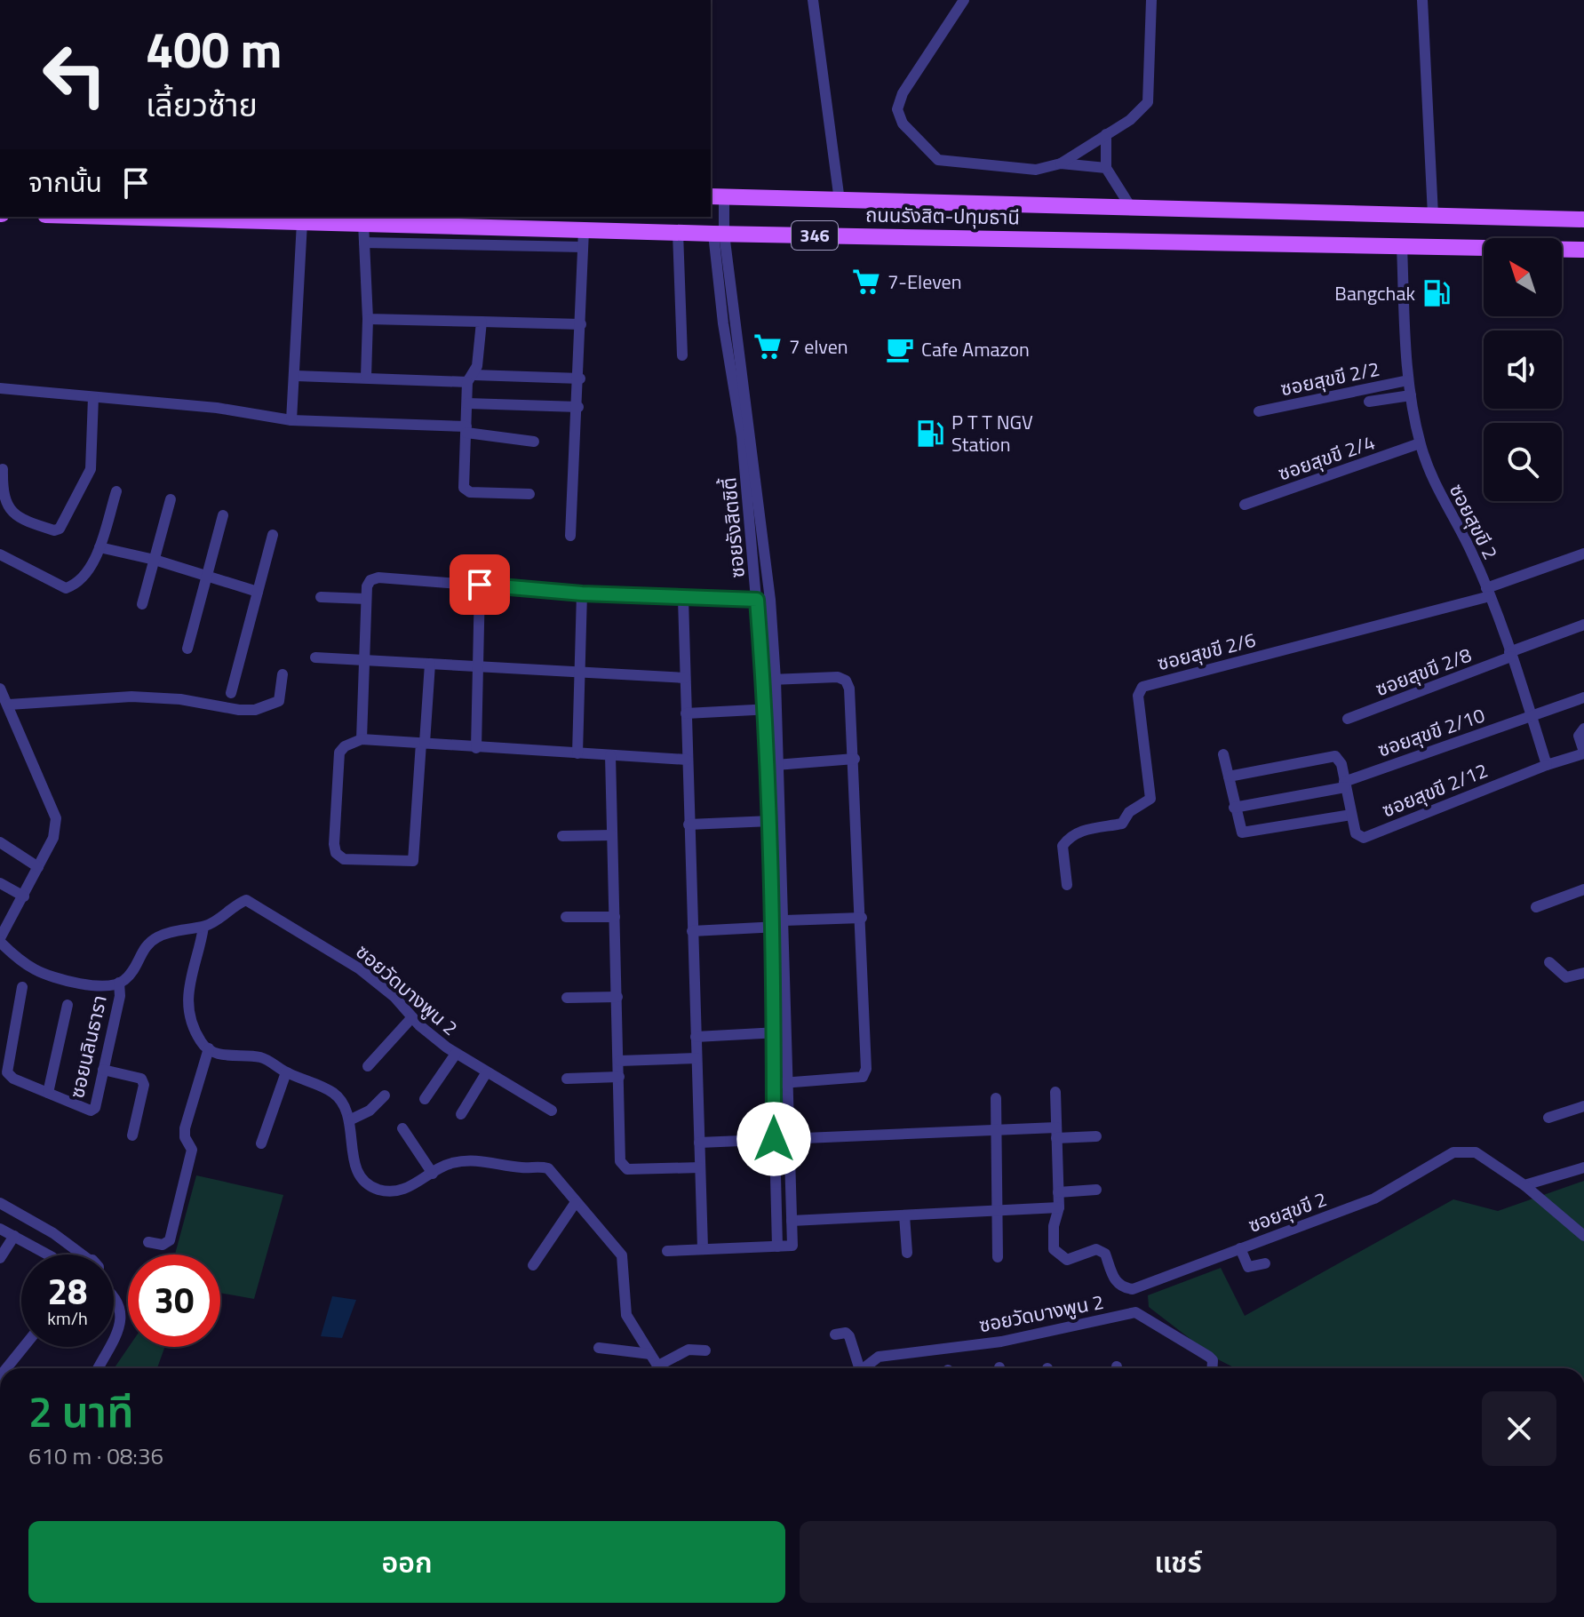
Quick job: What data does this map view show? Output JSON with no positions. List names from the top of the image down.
{
  "streets": {
    "main road": ["ถนนรังสิต-ปทุมธานี", "346"],
    "street": [
      "ซอยสุขขี 2/2",
      "ซอยสุขขี 2/4",
      "ซอยสุขขี 2",
      "ซอยรังสิตซิตี้",
      "ซอยสุขขี 2/6",
      "ซอยสุขขี 2/8",
      "ซอยสุขขี 2/10",
      "ซอยสุขขี 2/12",
      "ซอยวัดบางพูน 2",
      "ซอยนลินธารา"
    ]
  },
  "crossings": [
    ["ถนนรังสิต-ปทุมธานี", "ซอยสุขขี 2"],
    ["ถนนรังสิต-ปทุมธานี", "ซอยรังสิตซิตี้"],
    ["ซอยสุขขี 2/2", "ซอยสุขขี 2"],
    ["ซอยสุขขี 2/4", "ซอยสุขขี 2"],
    ["ซอยสุขขี 2", "ซอยสุขขี 2/6"],
    ["ซอยสุขขี 2", "ซอยสุขขี 2/8"],
    ["ซอยสุขขี 2", "ซอยสุขขี 2/10"],
    ["ซอยสุขขี 2", "ซอยสุขขี 2/12"],
    ["ซอยวัดบางพูน 2", "ซอยนลินธารา"]
  ],
  "places": {
    "supermarket": ["7-Eleven", "7 elven"],
    "fuel station": ["Bangchak", "P T T NGV Station"],
    "cafe": ["Cafe Amazon"]
  },
  "north": "top left",
  "page": {
    "turn": ["400 m", "เลี้ยวซ้าย"],
    "then": "จากนั้น",
    "speed": "28 km/h",
    "limit": "30",
    "heading": ["2 นาที", "610 m · 08:36"],
    "buttons": ["ออก", "แชร์"]
  }
}
